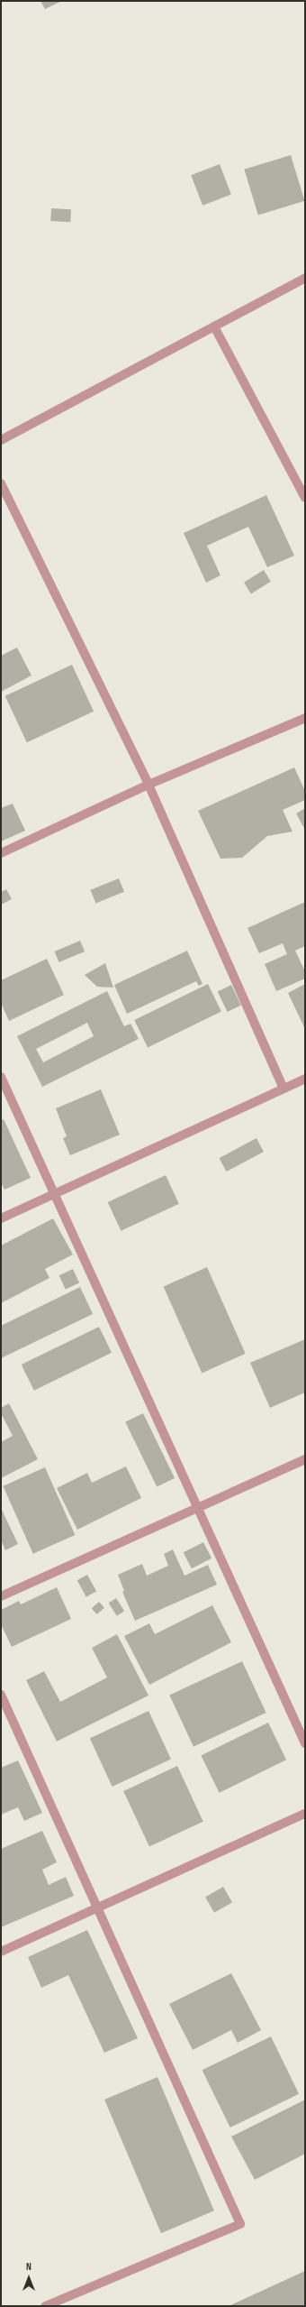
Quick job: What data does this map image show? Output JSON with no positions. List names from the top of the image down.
{
  "north": "top"
}
